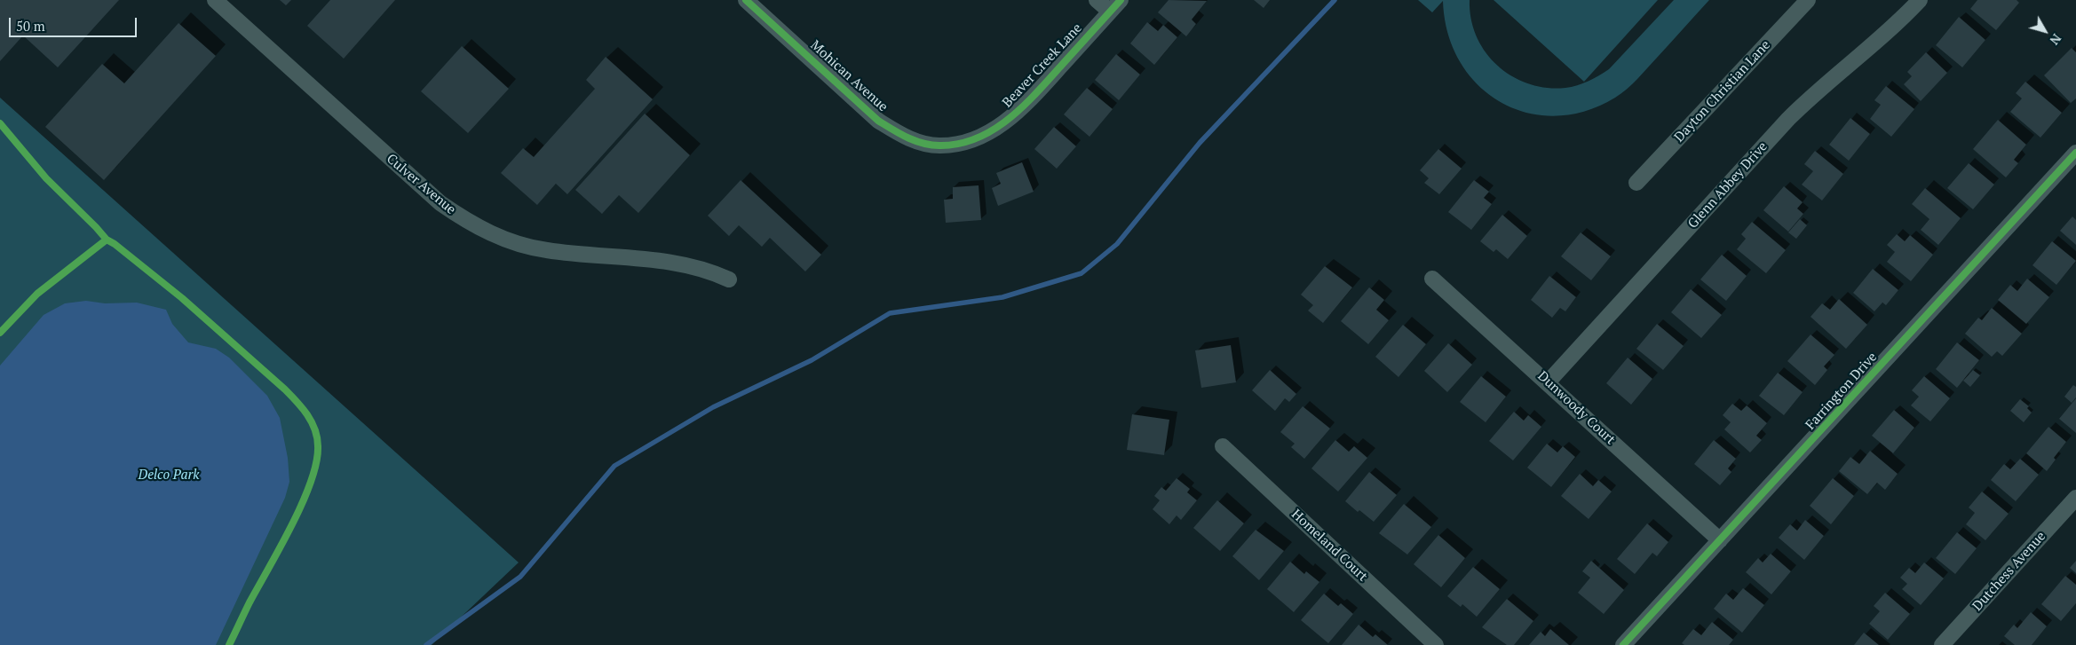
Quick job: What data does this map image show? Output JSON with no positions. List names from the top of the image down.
{
  "streets": {
    "street": [
      "Beaver Creek Lane",
      "Mohican Avenue",
      "Dayton Christian Lane",
      "Culver Avenue",
      "Glenn Abbey Drive",
      "Farrington Drive",
      "Dunwoody Court",
      "Homeland Court",
      "Dutchess Avenue"
    ]
  },
  "crossings": [
    ["Beaver Creek Lane", "Mohican Avenue"],
    ["Glenn Abbey Drive", "Dunwoody Court"],
    ["Farrington Drive", "Dunwoody Court"]
  ],
  "parks": ["Delco Park"],
  "scale_bar": "50 m",
  "north": "bottom right"
}
